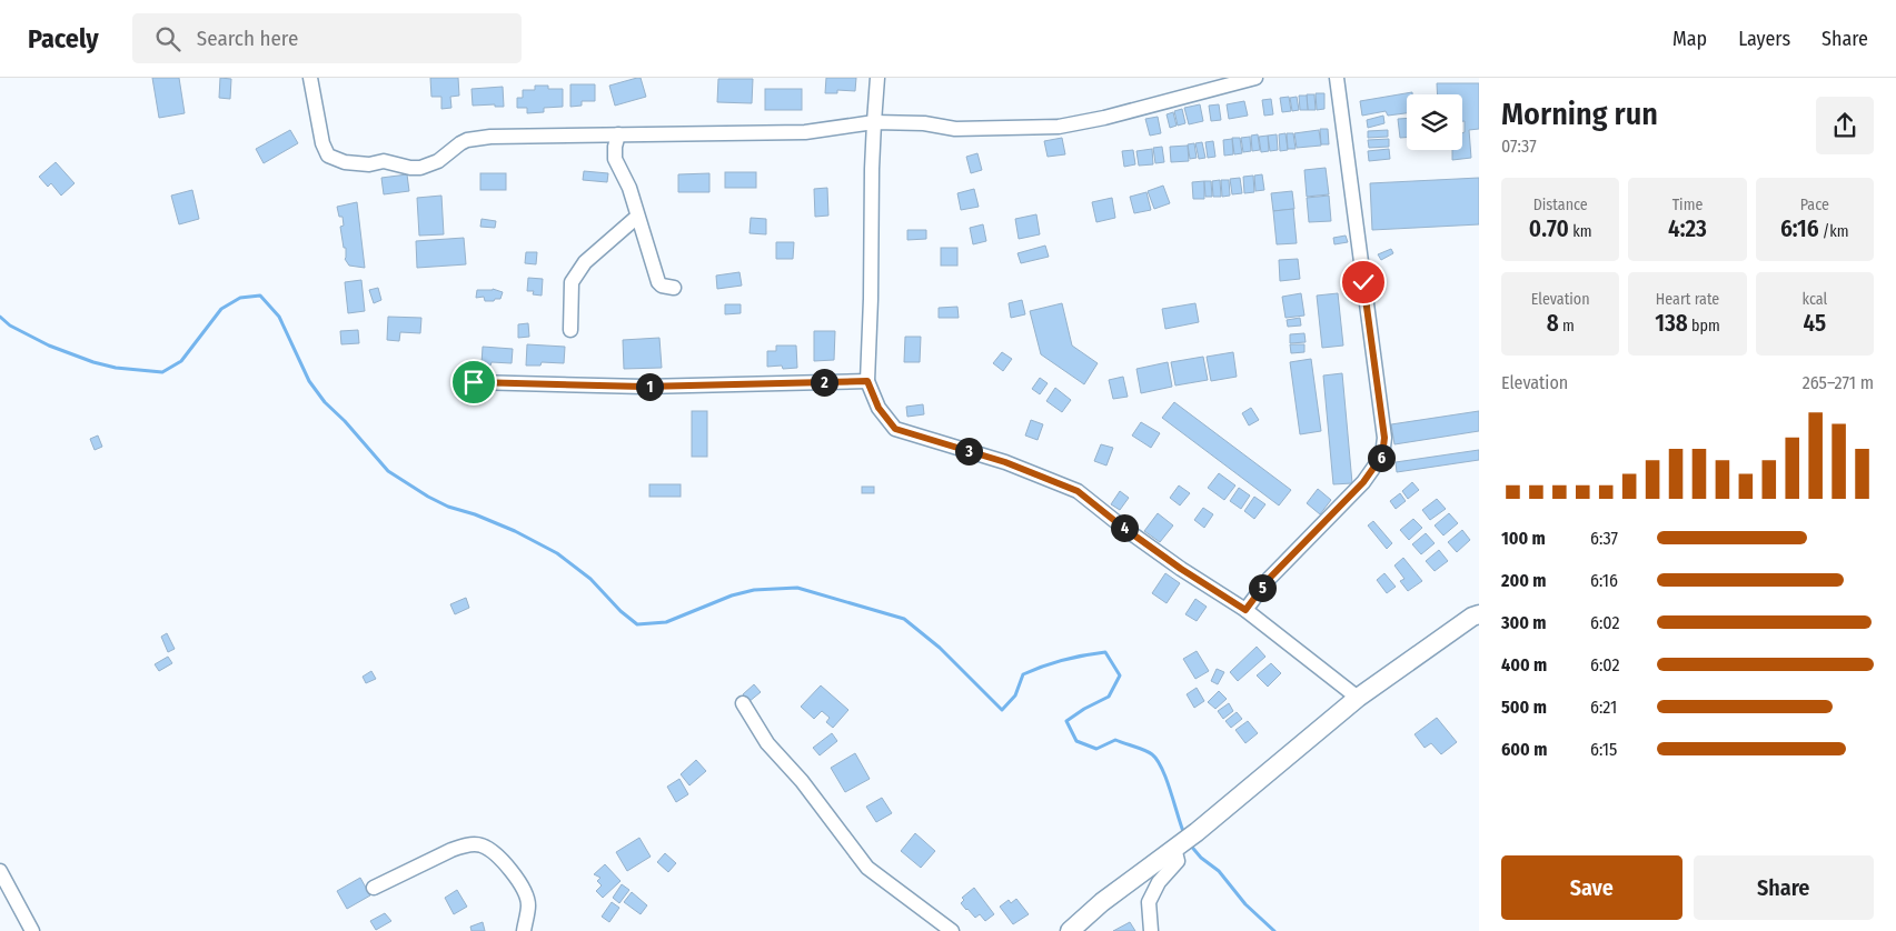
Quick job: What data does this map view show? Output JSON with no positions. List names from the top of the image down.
{
  "page": {
    "header": "Pacely",
    "search": "Search here",
    "nav": ["Map", "Layers", "Share"],
    "heading": ["Morning run", "07:37"],
    "stats": [
      ["Distance", "0.70 km"],
      ["Time", "4:23"],
      ["Pace", "6:16 /km"],
      ["Elevation", "8 m"],
      ["Heart rate", "138 bpm"],
      ["kcal", "45"]
    ],
    "chart": ["Elevation", "265–271 m"],
    "pins": [
      "2",
      "1",
      "3",
      "6",
      "4",
      "5"
    ],
    "list": [
      {
        "name": "100 m",
        "note": "6:37"
      },
      {
        "name": "200 m",
        "note": "6:16"
      },
      {
        "name": "300 m",
        "note": "6:02"
      },
      {
        "name": "400 m",
        "note": "6:02"
      },
      {
        "name": "500 m",
        "note": "6:21"
      },
      {
        "name": "600 m",
        "note": "6:15"
      }
    ],
    "buttons": ["Save", "Share"]
  }
}
